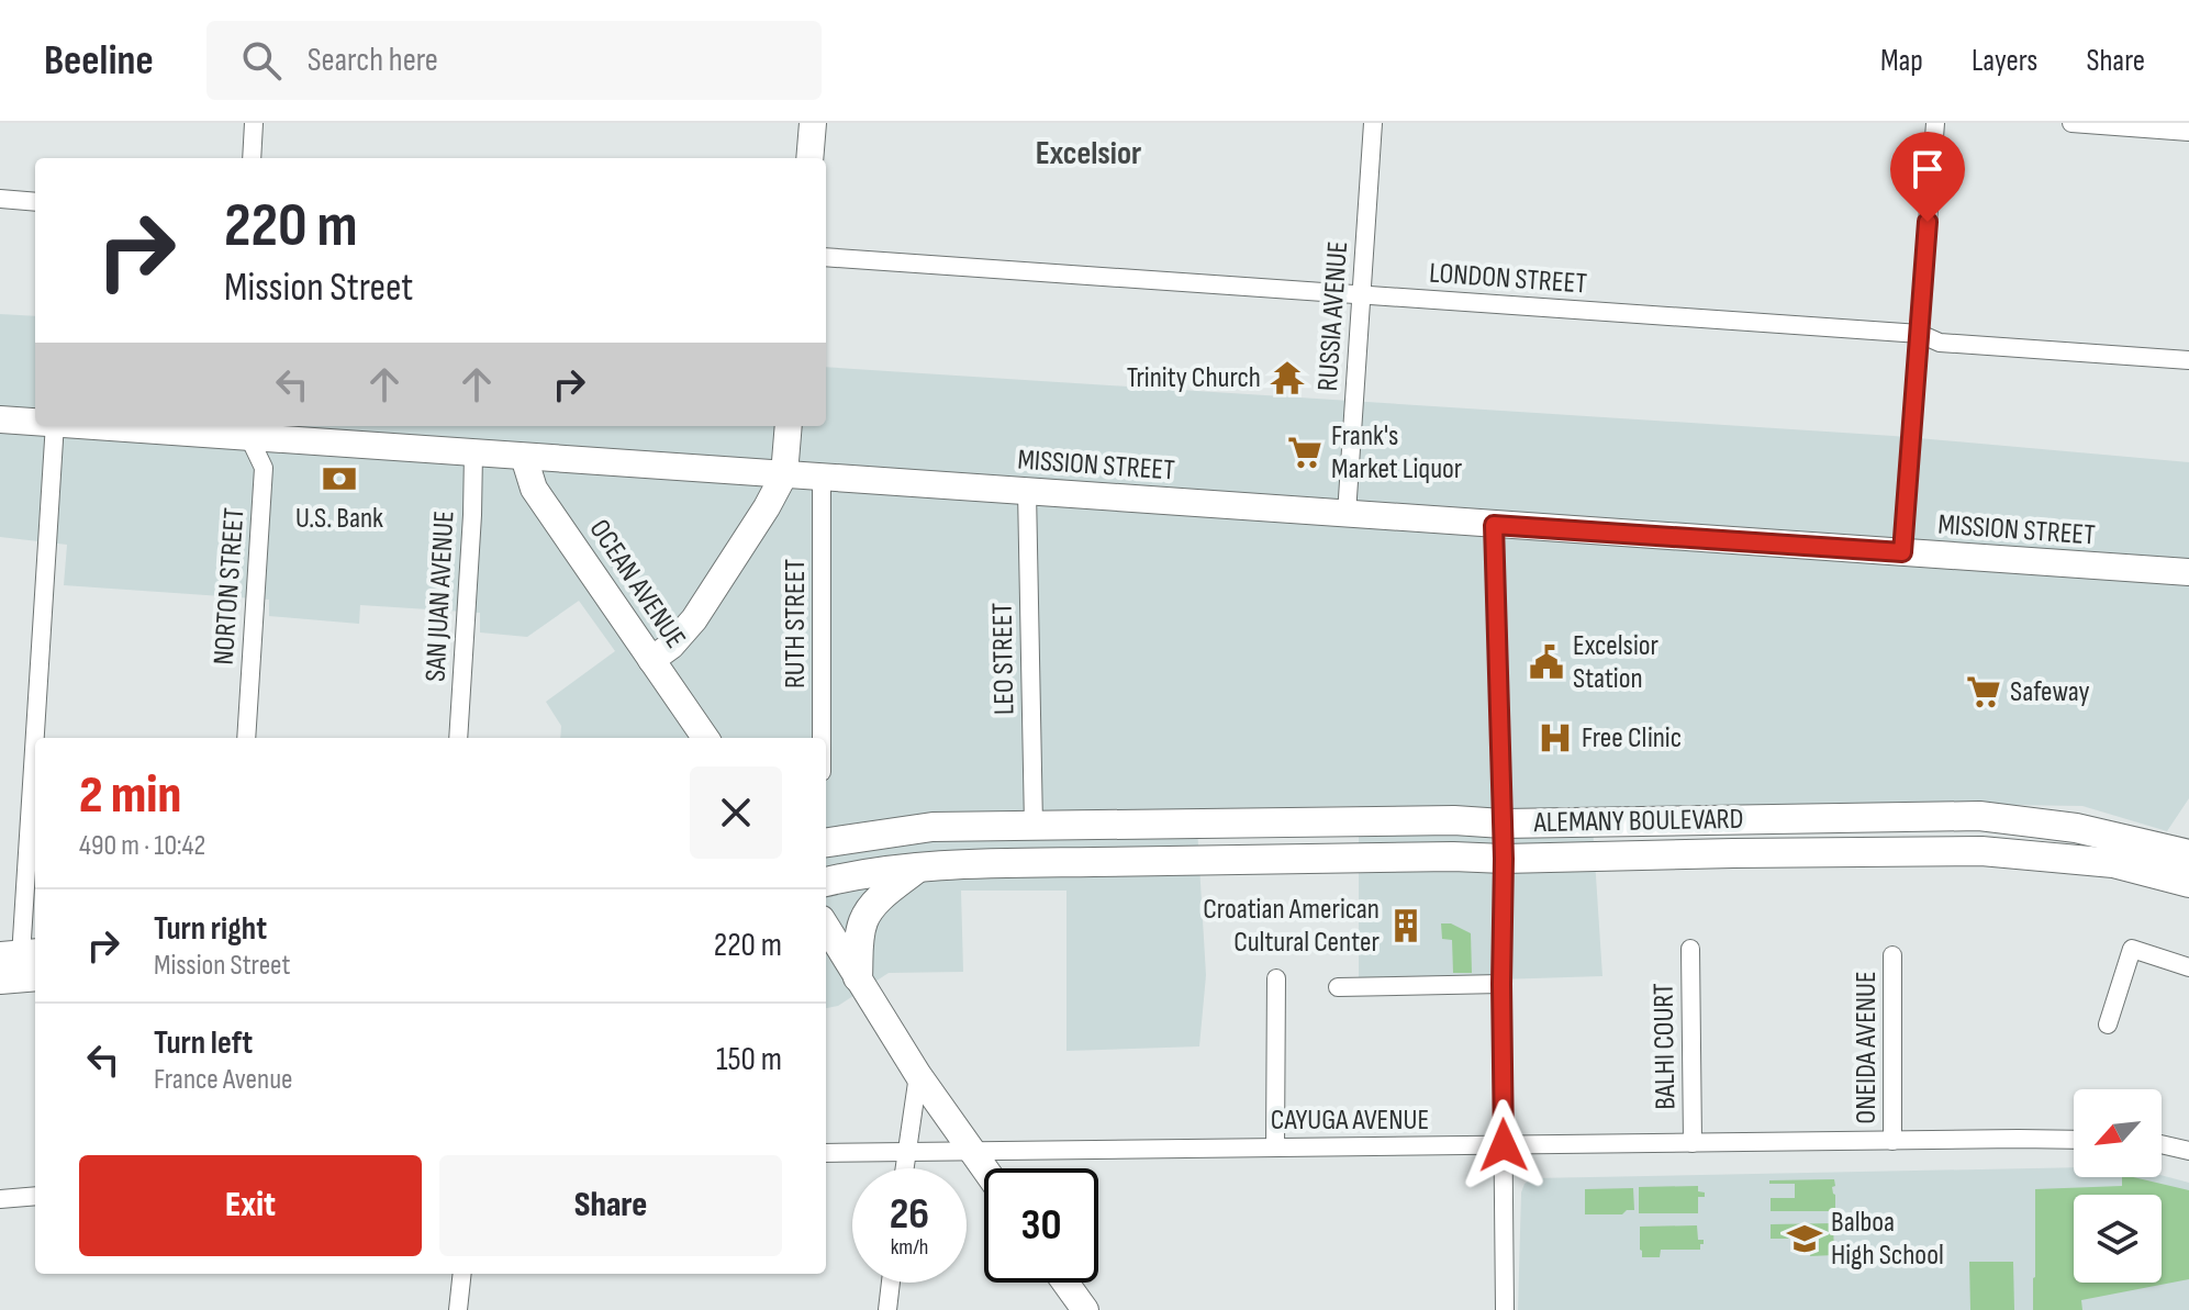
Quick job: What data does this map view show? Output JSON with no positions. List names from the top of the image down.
{
  "streets": {
    "main road": ["MISSION STREET", "OCEAN AVENUE", "ALEMANY BOULEVARD"],
    "street": [
      "LONDON STREET",
      "RUSSIA AVENUE",
      "NORTON STREET",
      "SAN JUAN AVENUE",
      "RUTH STREET",
      "LEO STREET",
      "BALHI COURT",
      "ONEIDA AVENUE",
      "CAYUGA AVENUE"
    ]
  },
  "crossings": [
    ["LONDON STREET", "RUSSIA AVENUE"],
    ["RUSSIA AVENUE", "MISSION STREET"],
    ["MISSION STREET", "OCEAN AVENUE"],
    ["MISSION STREET", "NORTON STREET"],
    ["MISSION STREET", "SAN JUAN AVENUE"],
    ["MISSION STREET", "RUTH STREET"],
    ["MISSION STREET", "LEO STREET"],
    ["LEO STREET", "ALEMANY BOULEVARD"],
    ["BALHI COURT", "CAYUGA AVENUE"],
    ["ONEIDA AVENUE", "CAYUGA AVENUE"]
  ],
  "districts": ["Excelsior"],
  "places": {
    "temple": ["Trinity Church"],
    "supermarket": ["Frank's Market Liquor", "Safeway"],
    "bank": ["U.S. Bank"],
    "public building": ["Excelsior Station"],
    "hospital": ["Free Clinic"],
    "building": ["Croatian American Cultural Center"],
    "school or university": ["Balboa High School"]
  },
  "north": "bottom left",
  "page": {
    "header": "Beeline",
    "search": "Search here",
    "nav": ["Map", "Layers", "Share"],
    "turn": ["220 m", "Mission Street"],
    "heading": ["2 min", "490 m · 10:42"],
    "list": [
      {
        "name": "Turn right",
        "note": "Mission Street",
        "value": "220 m"
      },
      {
        "name": "Turn left",
        "note": "France Avenue",
        "value": "150 m"
      }
    ],
    "buttons": ["Exit", "Share"],
    "speed": "26 km/h",
    "limit": "30"
  }
}
